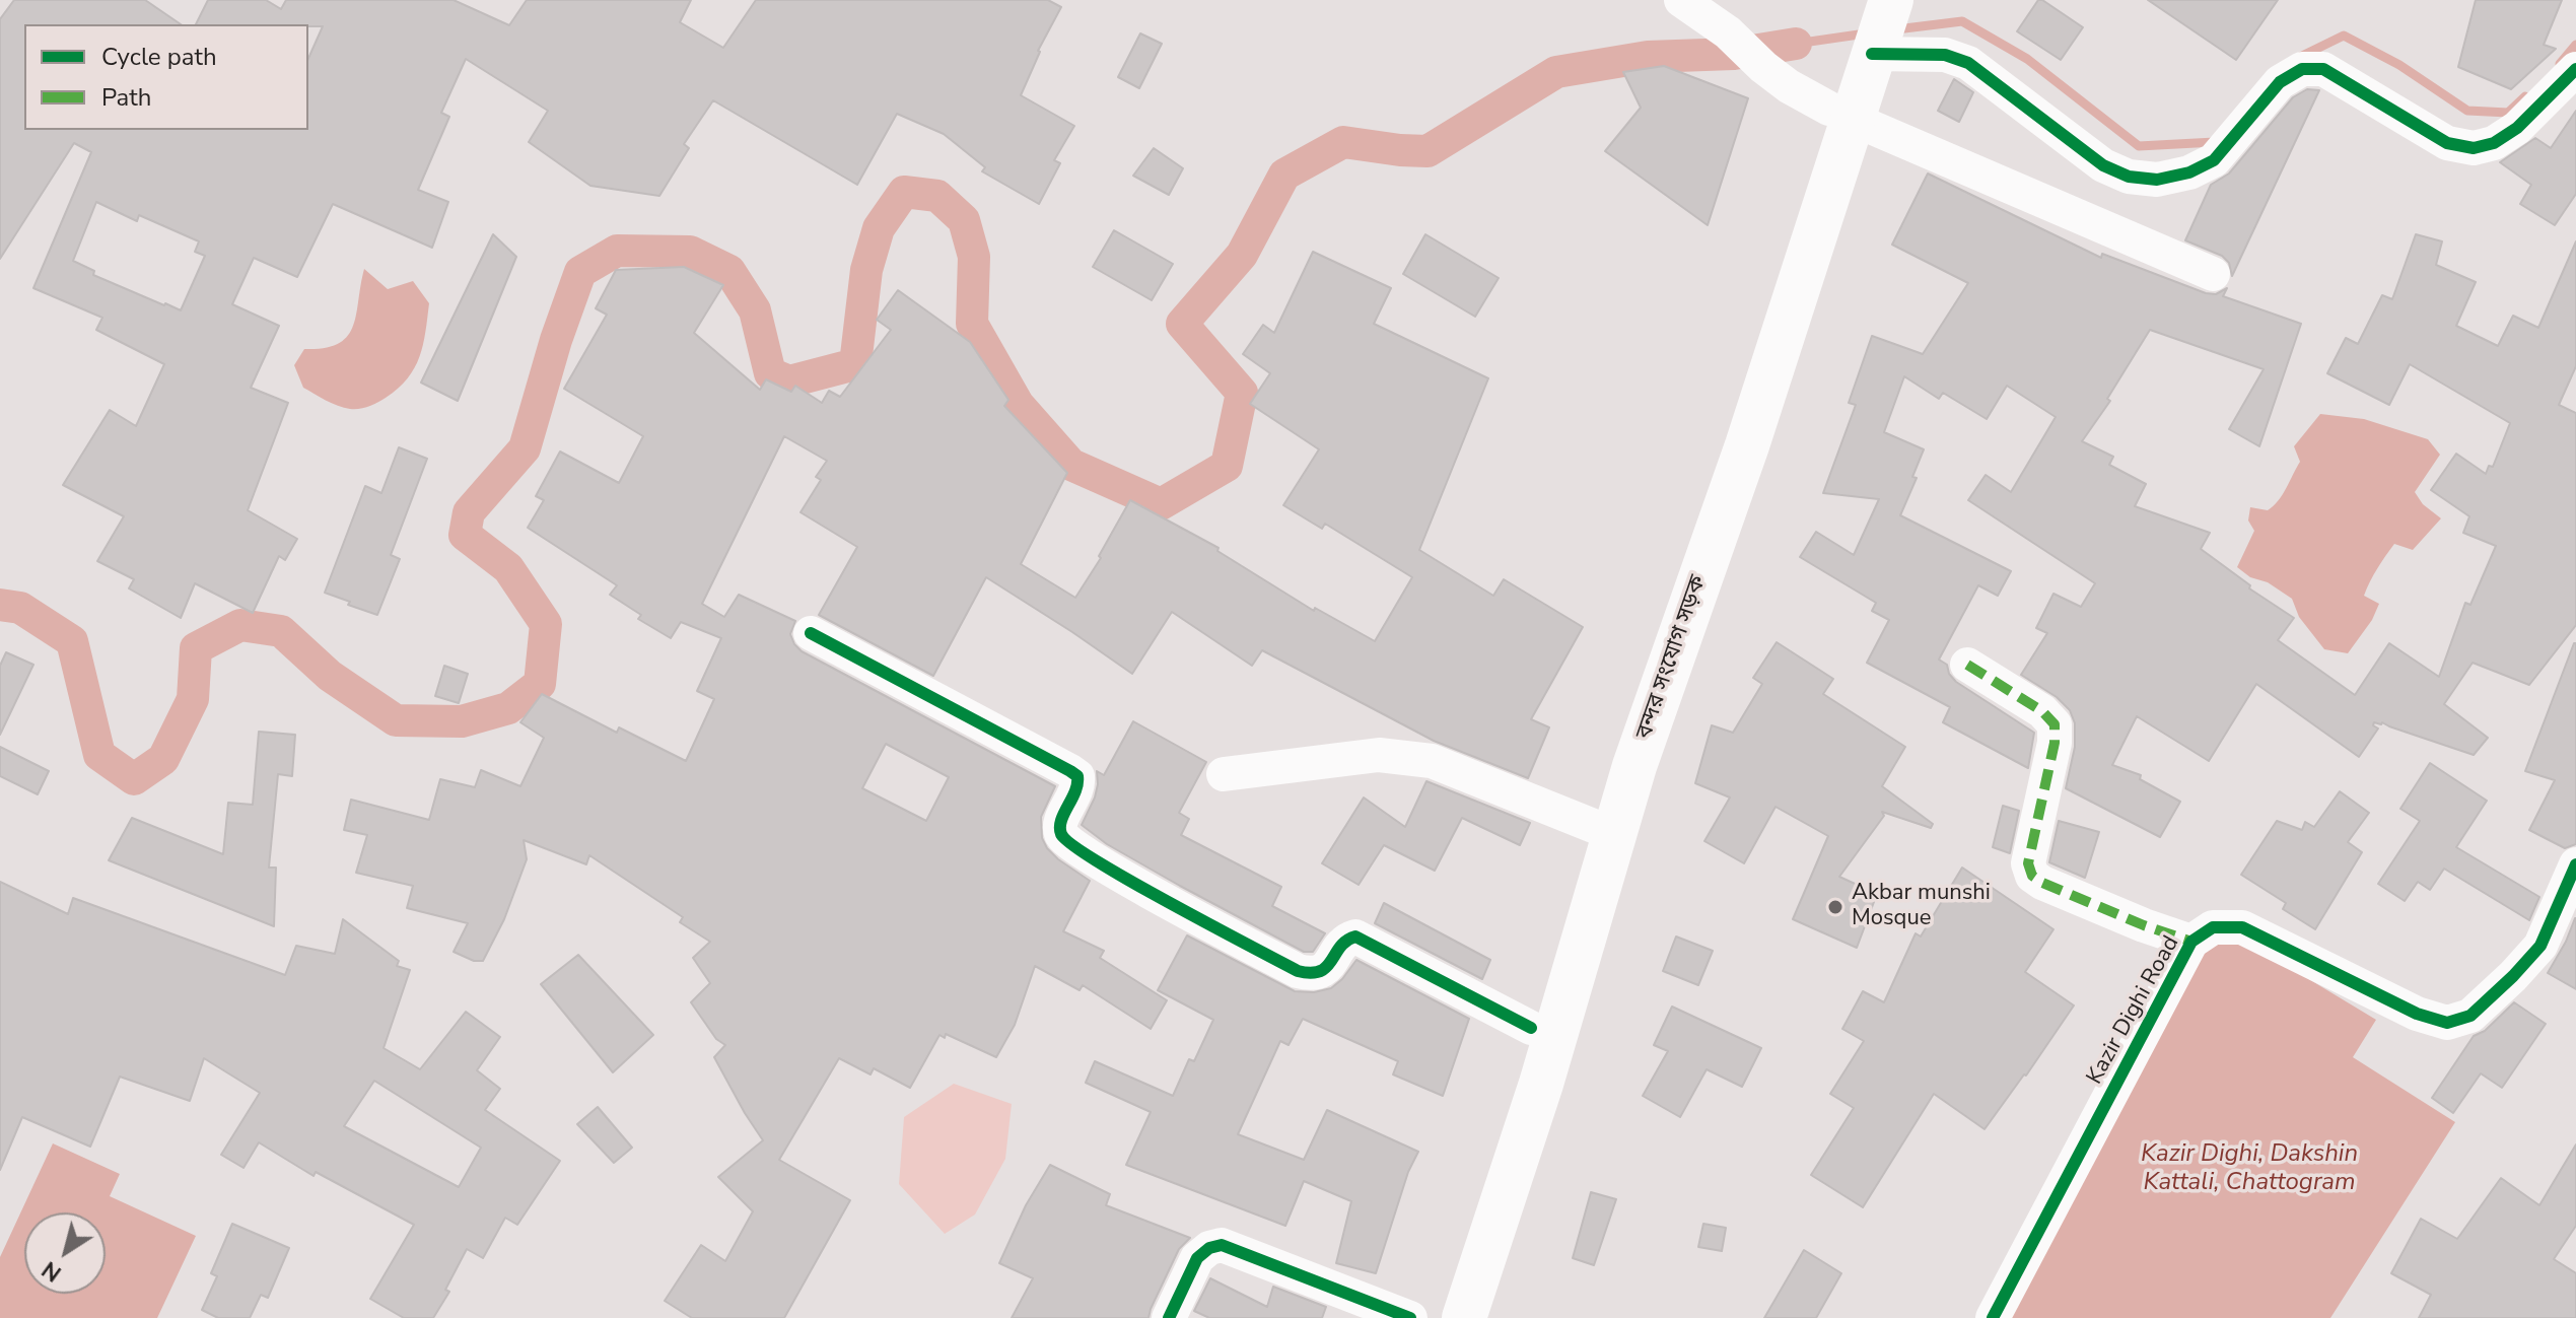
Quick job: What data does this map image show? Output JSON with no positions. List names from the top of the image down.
{
  "streets": {
    "highway": ["বন্দর সংযোগ সড়ক"],
    "street": ["Kazir Dighi Road"]
  },
  "water": ["Kazir Dighi, Dakshin Kattali, Chattogram"],
  "places": ["Akbar munshi Mosque"],
  "legend": ["Cycle path", "Path"],
  "north": "bottom left"
}
